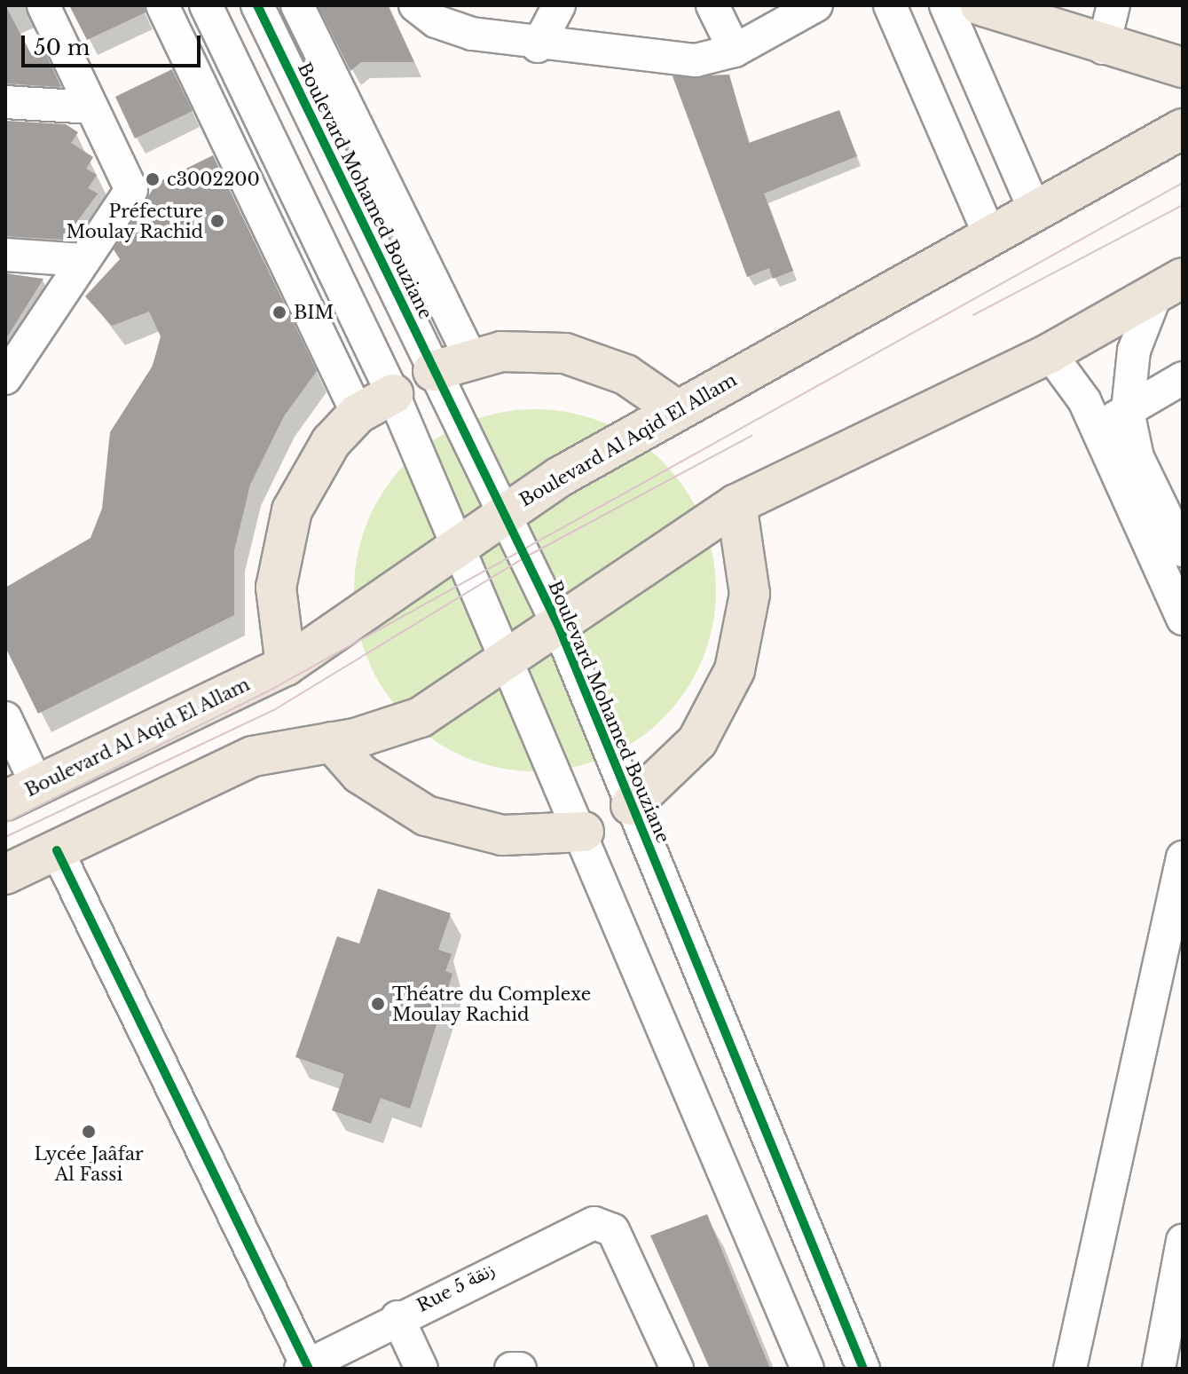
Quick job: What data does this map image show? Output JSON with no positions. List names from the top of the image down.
{
  "streets": {
    "main road": ["Boulevard Al Aqid El Allam"],
    "street": ["Boulevard Mohamed Bouziane", "Rue 5 زنقة"]
  },
  "crossings": [
    ["Boulevard Mohamed Bouziane", "Boulevard Al Aqid El Allam"]
  ],
  "places": [
    "c3002200",
    "Préfecture Moulay Rachid",
    "BIM",
    "Théatre du Complexe Moulay Rachid",
    "Lycée Jaâfar Al Fassi"
  ],
  "scale_bar": "50 m"
}
